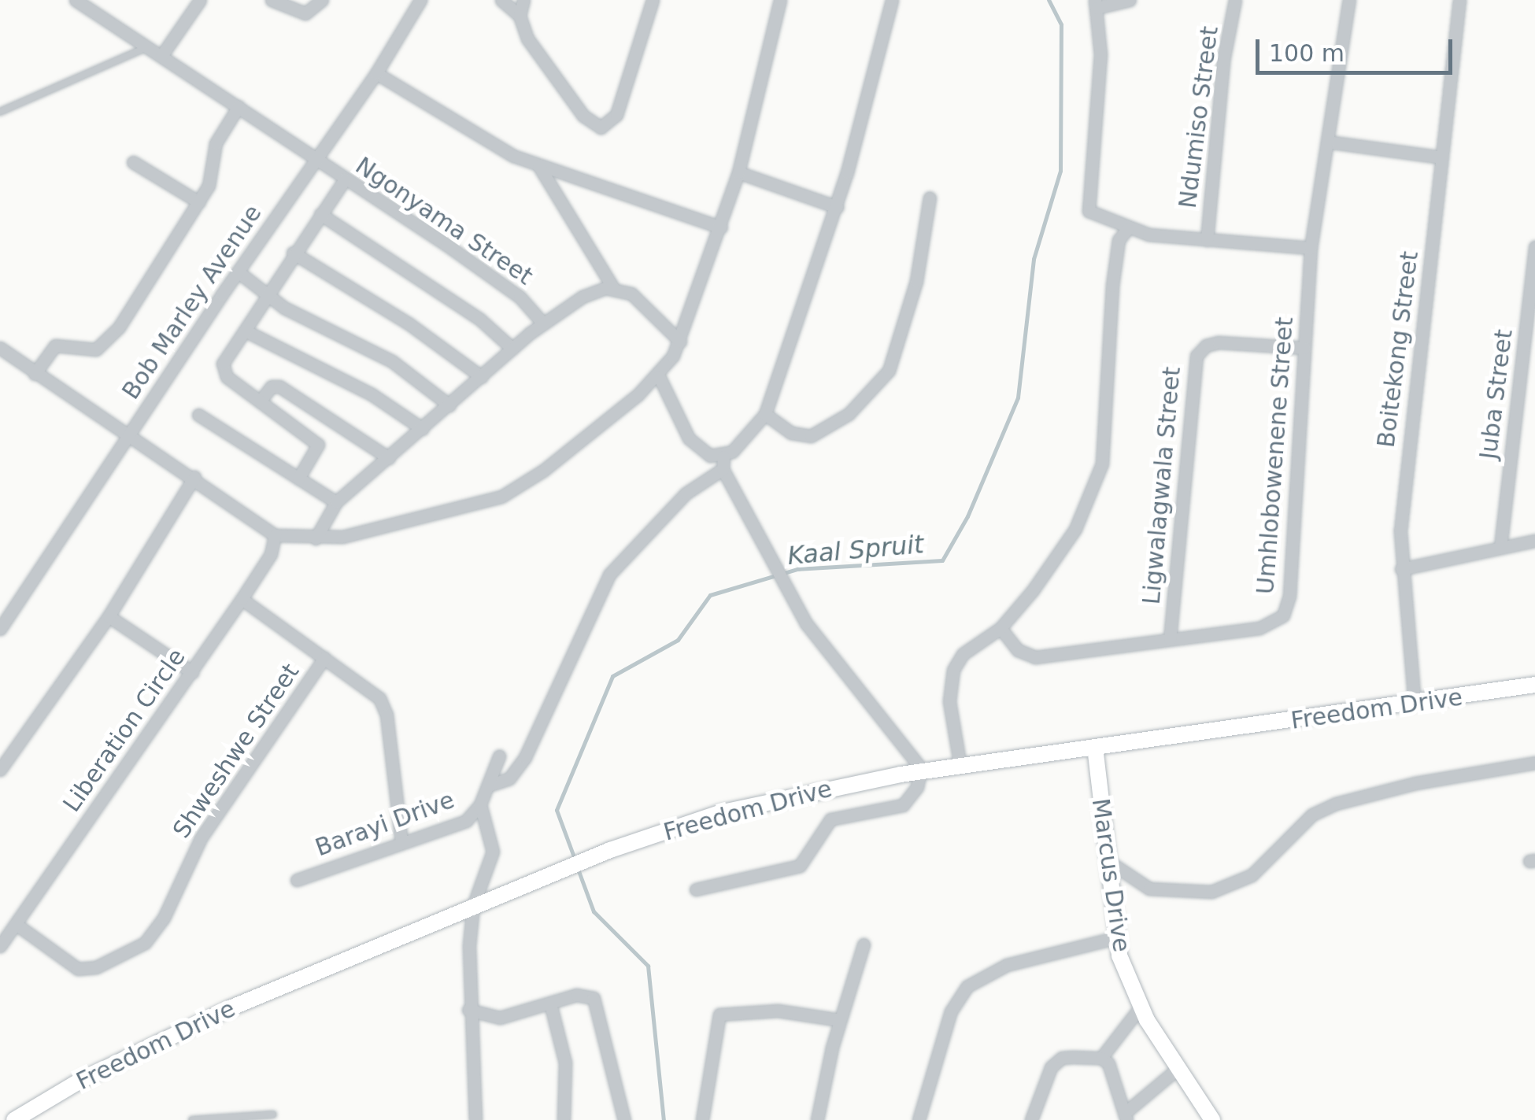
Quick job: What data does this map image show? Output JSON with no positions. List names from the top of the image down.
{
  "streets": {
    "street": [
      "Ndumiso Street",
      "Ngonyama Street",
      "Bob Marley Avenue",
      "Boitekong Street",
      "Juba Street",
      "Umhlobowenene Street",
      "Ligwalagwala Street",
      "Freedom Drive",
      "Liberation Circle",
      "Shweshwe Street",
      "Barayi Drive",
      "Marcus Drive"
    ]
  },
  "crossings": [
    ["Ngonyama Street", "Bob Marley Avenue"],
    ["Boitekong Street", "Freedom Drive"],
    ["Umhlobowenene Street", "Ligwalagwala Street"],
    ["Freedom Drive", "Marcus Drive"],
    ["Liberation Circle", "Shweshwe Street"]
  ],
  "water": ["Kaal Spruit"],
  "scale_bar": "100 m"
}
